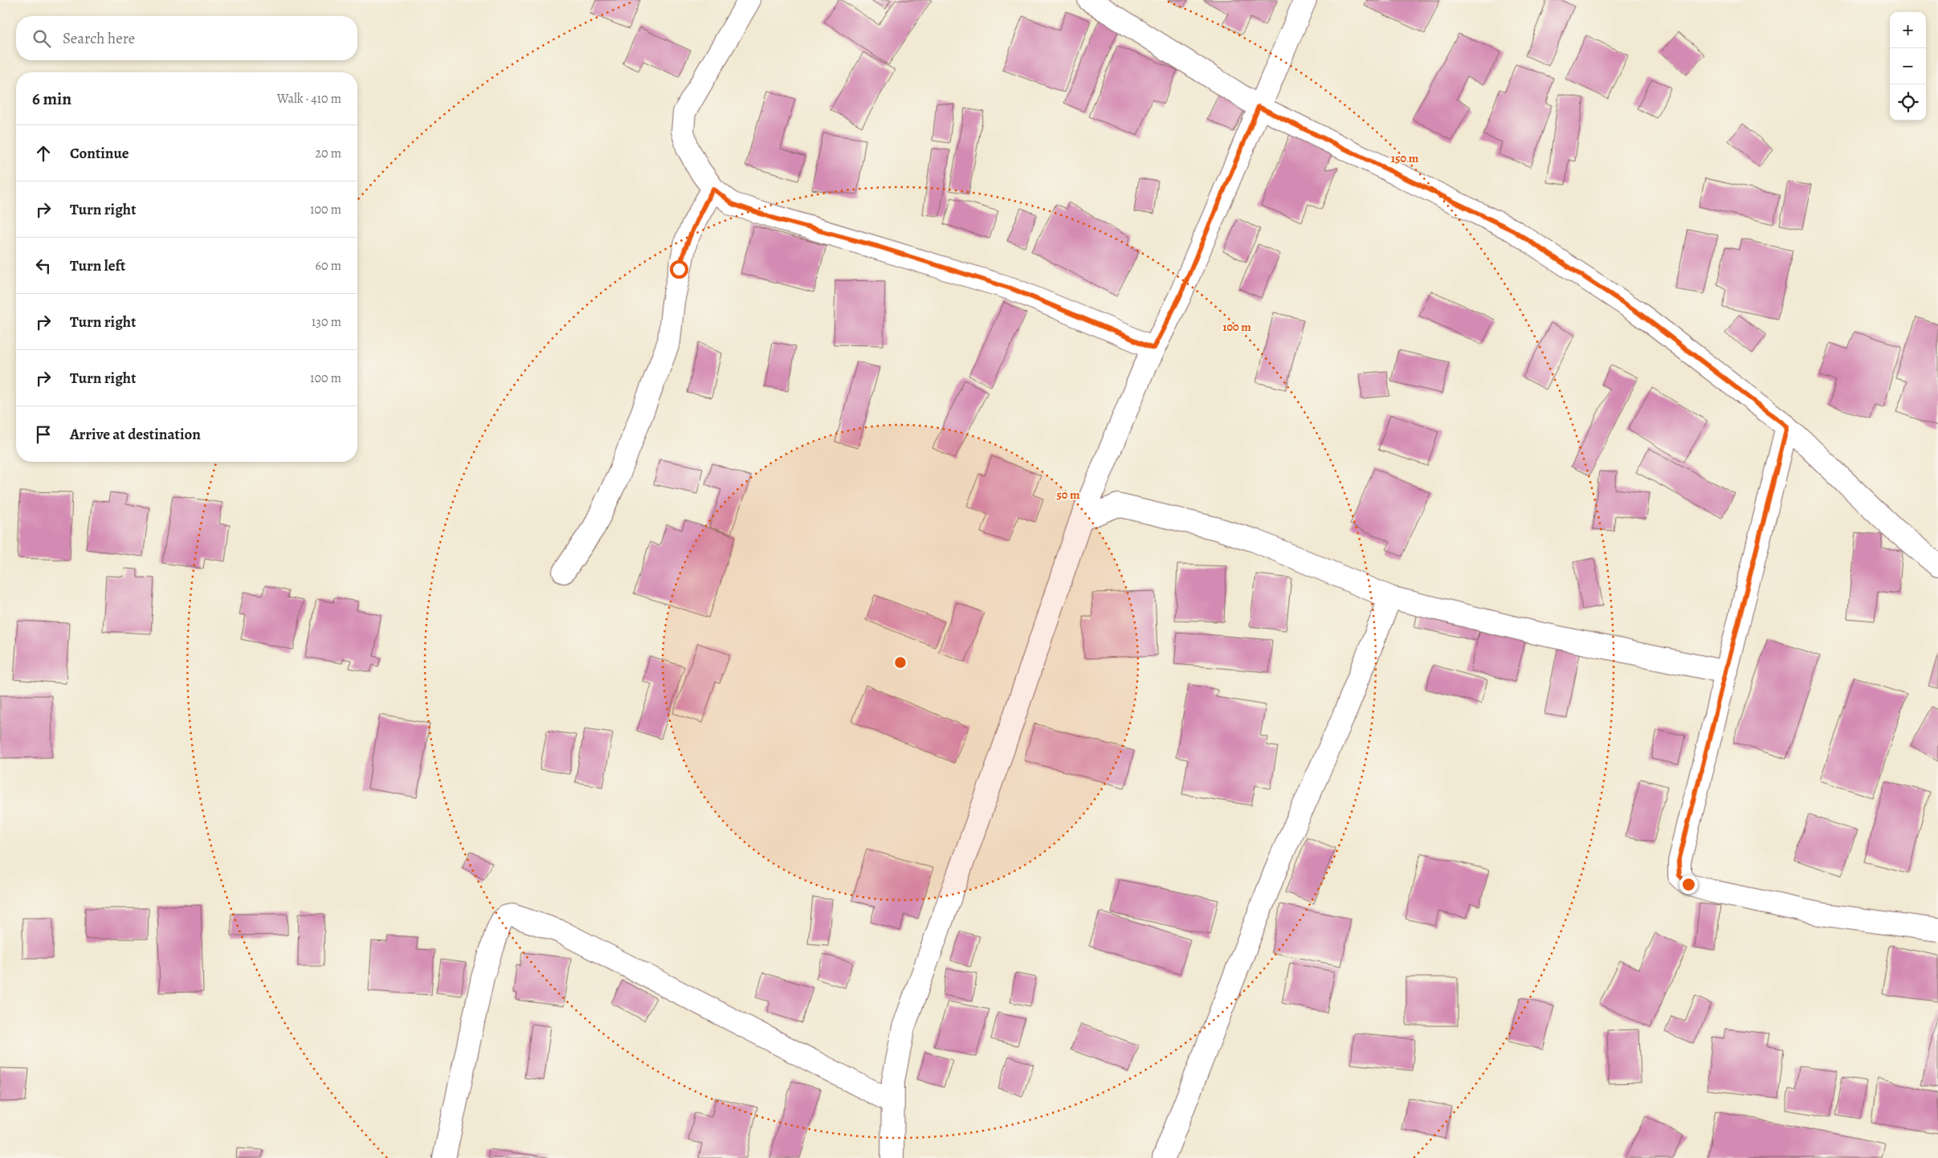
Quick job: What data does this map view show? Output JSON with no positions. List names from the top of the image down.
{
  "page": {
    "map_buttons": ["+", "−"],
    "search": "Search here",
    "heading": ["6 min", "Walk · 410 m"],
    "list": [
      ["Continue", "20 m"],
      ["Turn right", "100 m"],
      ["Turn left", "60 m"],
      ["Turn right", "130 m"],
      ["Turn right", "100 m"],
      "Arrive at destination"
    ]
  },
  "rings": ["150 m", "100 m", "50 m"]
}
